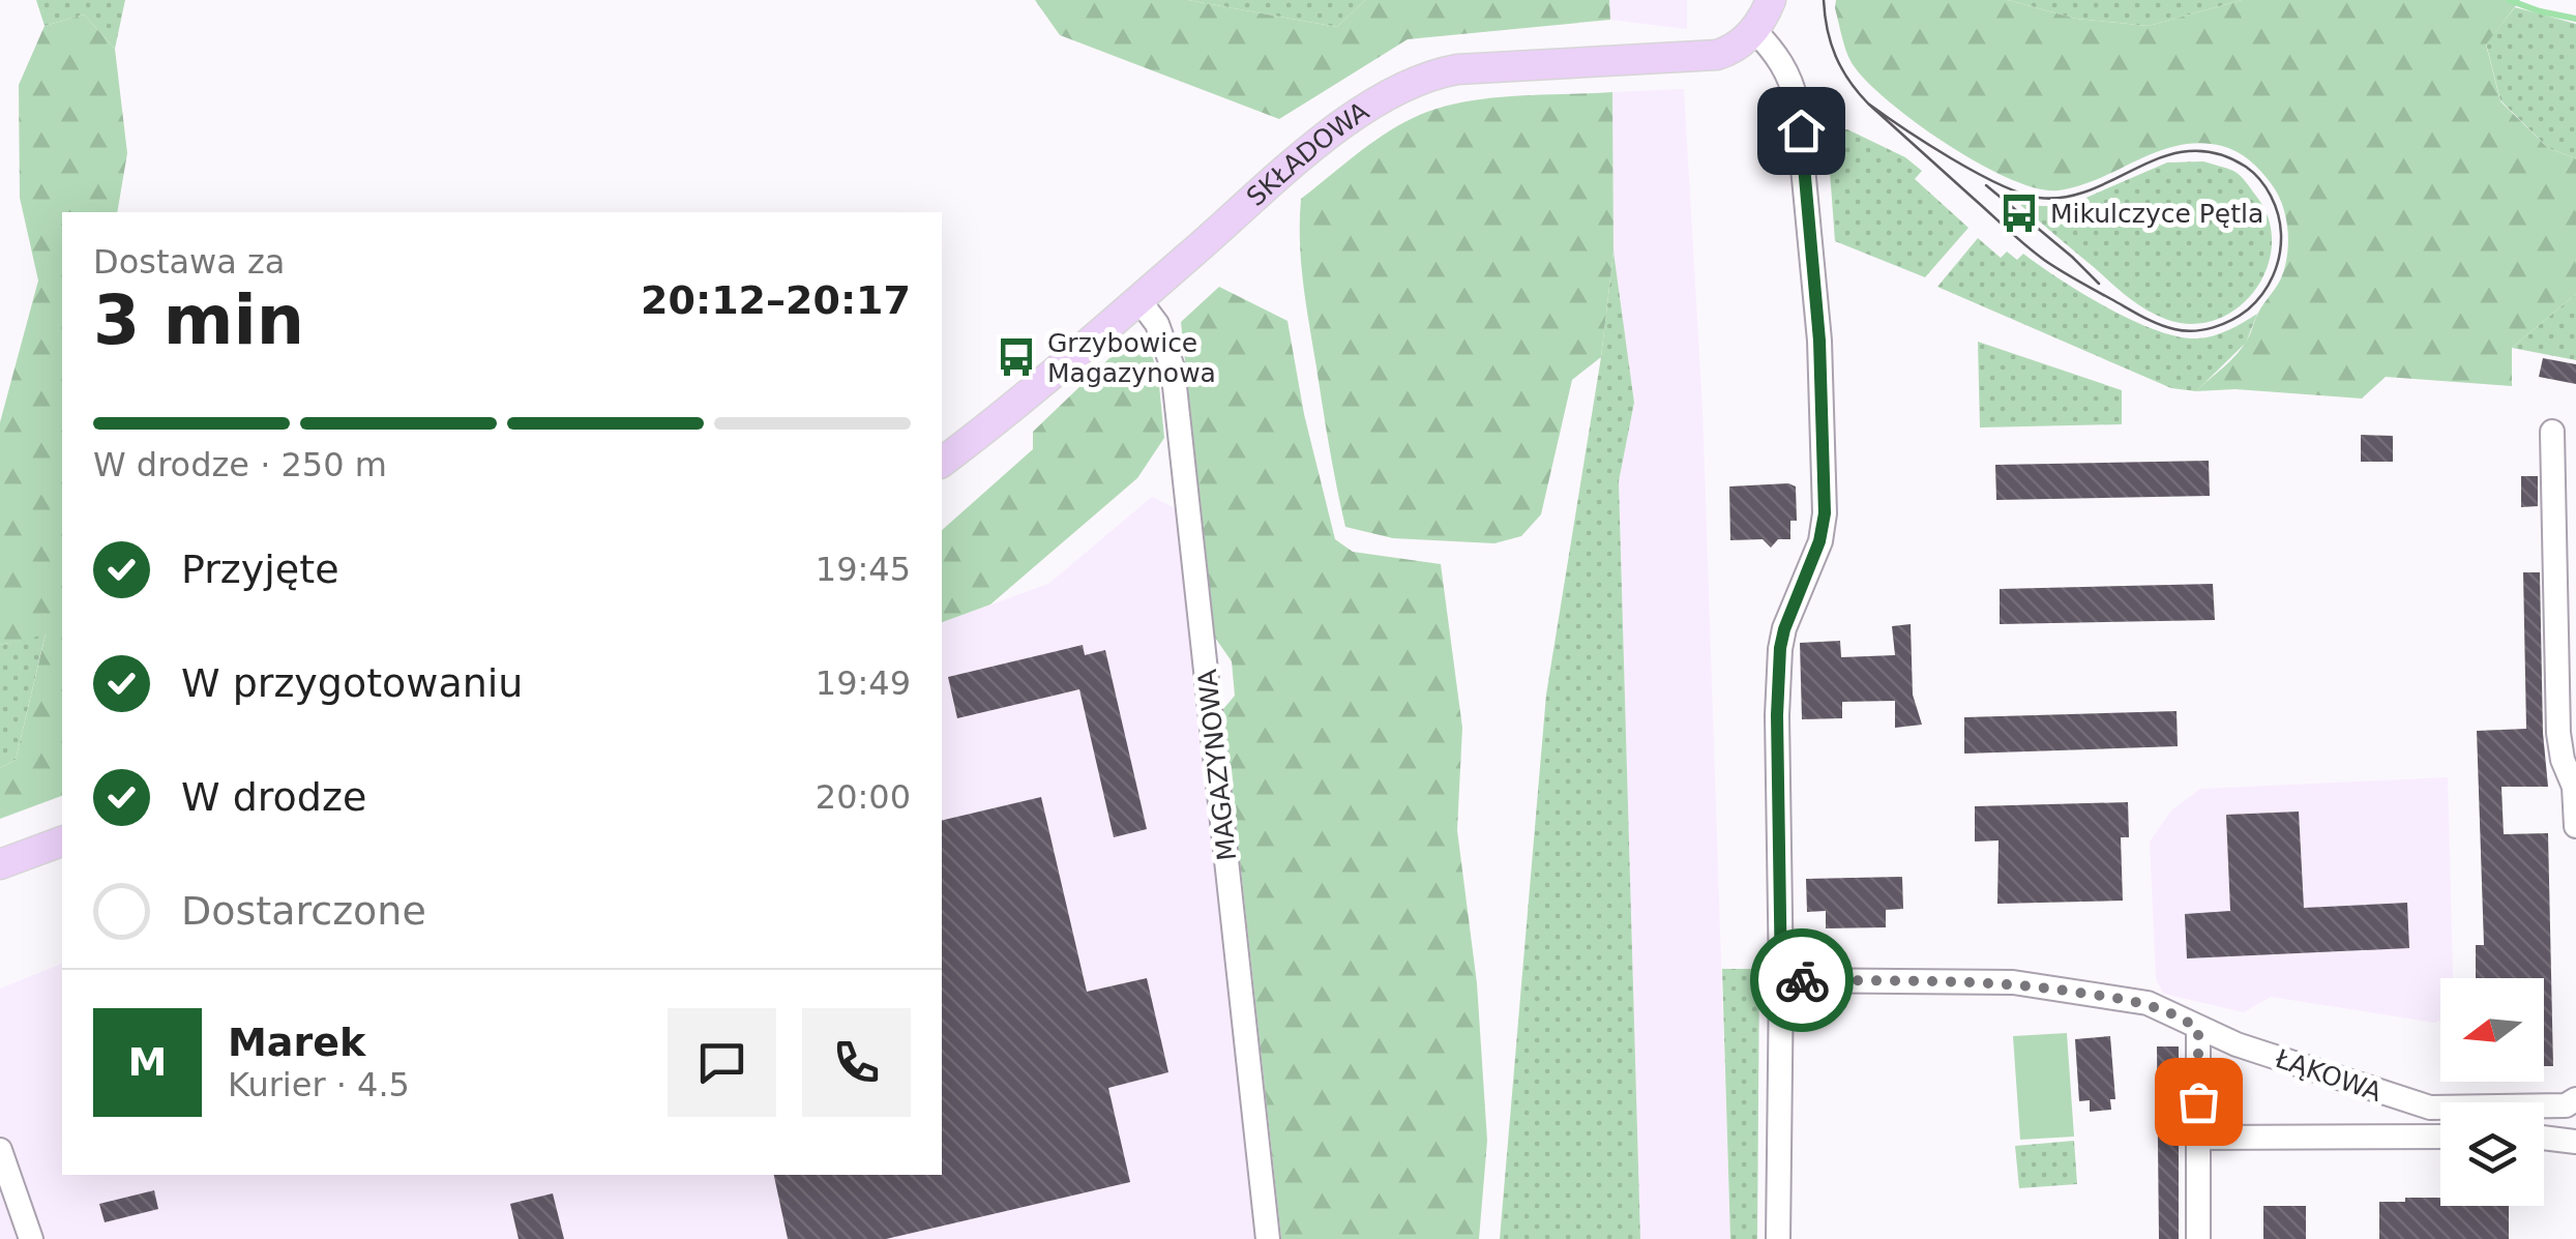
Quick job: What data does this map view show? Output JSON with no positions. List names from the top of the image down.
{
  "streets": {
    "main road": ["SKŁADOWA"],
    "street": ["MAGAZYNOWA", "ŁĄKOWA"]
  },
  "crossings": [
    ["SKŁADOWA", "MAGAZYNOWA"]
  ],
  "places": {
    "bus stop": ["Mikulczyce Pętla", "Grzybowice Magazynowa"]
  },
  "north": "left",
  "page": {
    "heading": ["3 min", "Dostawa za", "20:12–20:17"],
    "panel": ["Marek", "Kurier · 4.5"],
    "bar": "W drodze · 250 m",
    "list": [
      ["Przyjęte", "19:45"],
      ["W przygotowaniu", "19:49"],
      ["W drodze", "20:00"],
      "Dostarczone"
    ],
    "round": "M"
  }
}
